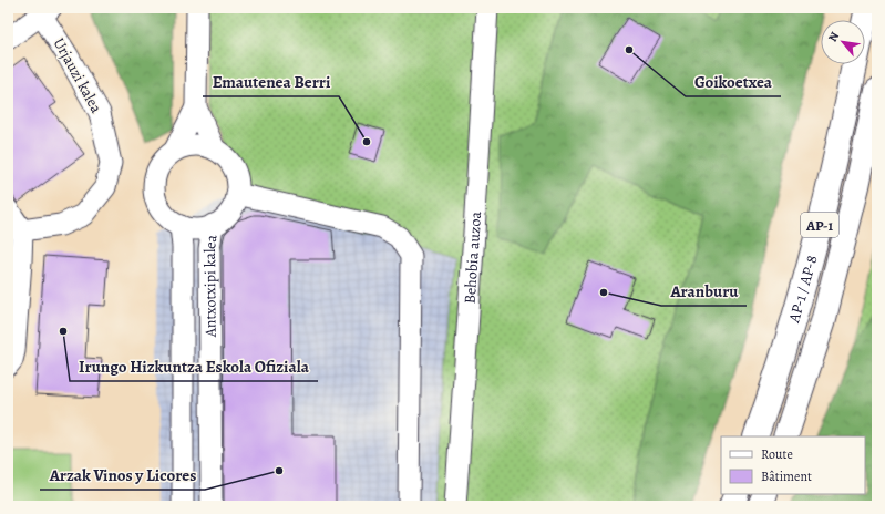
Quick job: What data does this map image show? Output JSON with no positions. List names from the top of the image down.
{
  "streets": {
    "highway": ["AP-1", "AP-1 / AP-8"],
    "street": ["Urjauzi kalea", "Behobia auzoa", "Antxotxipi kalea"]
  },
  "places": [
    "Goikoetxea",
    "Emautenea Berri",
    "Aranburu",
    "Irungo Hizkuntza Eskola Ofiziala",
    "Arzak Vinos y Licores"
  ],
  "legend": ["Route", "Bâtiment"],
  "north": "top left"
}
